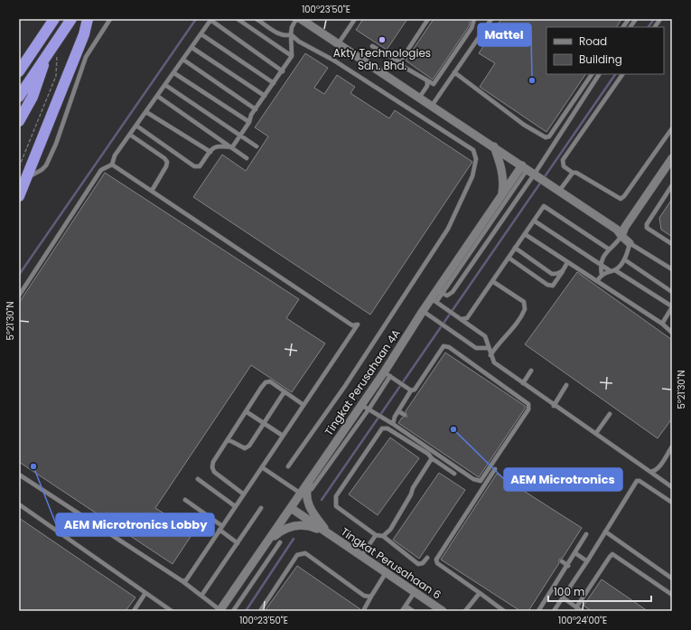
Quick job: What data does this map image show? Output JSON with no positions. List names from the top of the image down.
{
  "streets": {
    "street": ["Tingkat Perusahaan 4A", "Tingkat Perusahaan 6"]
  },
  "crossings": [
    ["Tingkat Perusahaan 4A", "Tingkat Perusahaan 6"]
  ],
  "places": [
    "Akty Technologies Sdn. Bhd.",
    "Mattel",
    "AEM Microtronics",
    "AEM Microtronics Lobby"
  ],
  "legend": ["Road", "Building"],
  "scale_bar": "100 m",
  "coordinates": ["100°23'50\"E", "5°21'30\"N", "100°24'00\"E"]
}
